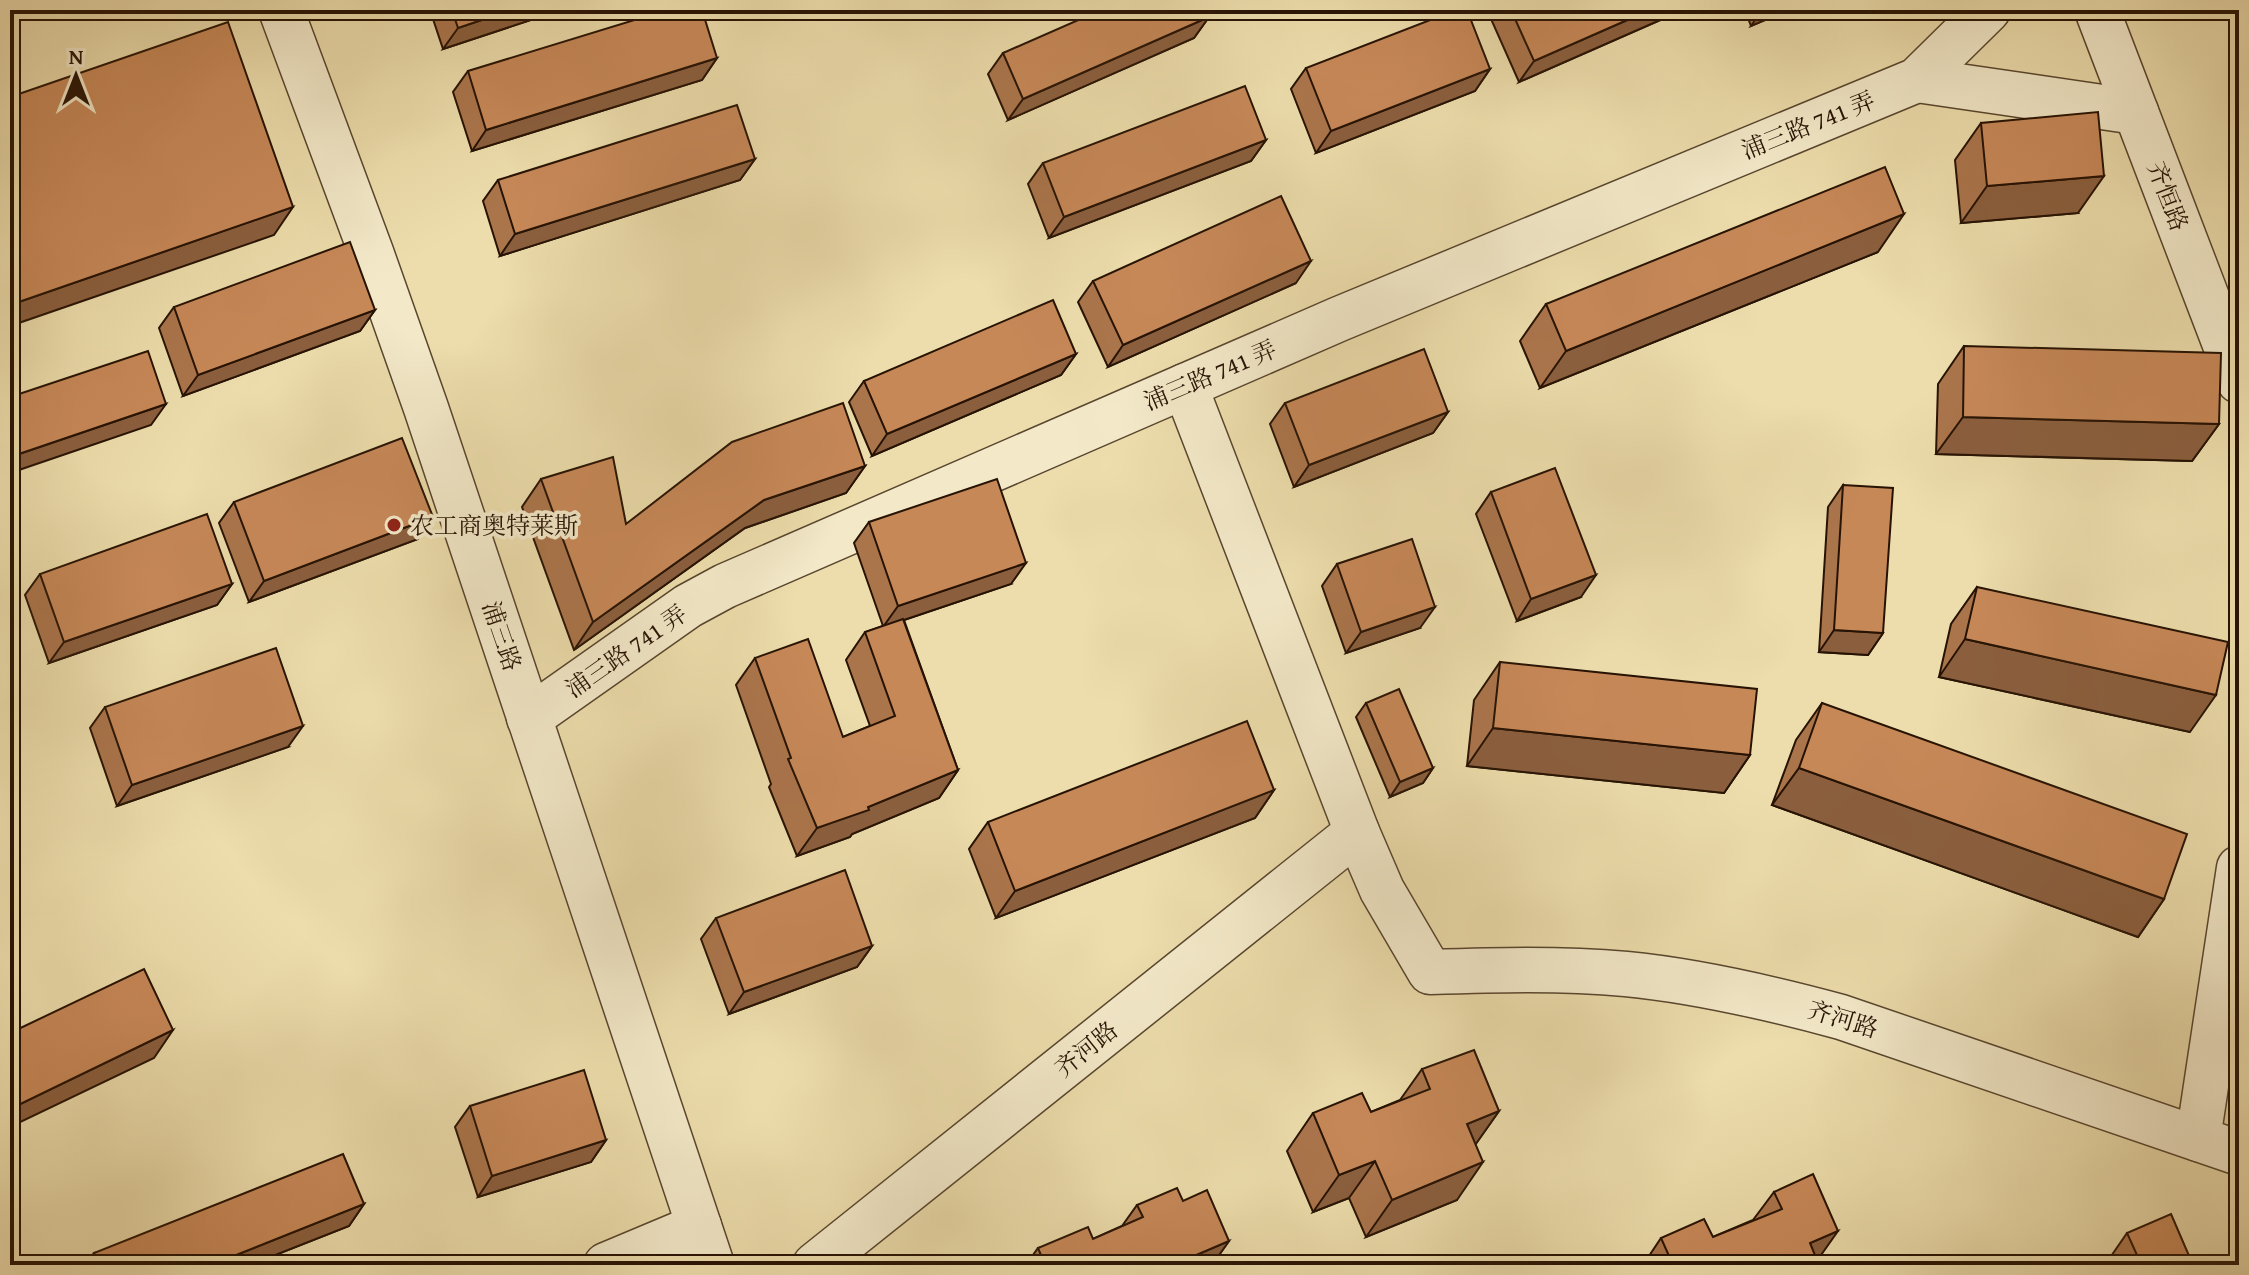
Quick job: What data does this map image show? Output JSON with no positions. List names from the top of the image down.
{
  "streets": {
    "street": [
      "浦三路 741 弄",
      "齐恒路",
      "浦三路",
      "齐河路"
    ]
  },
  "crossings": [
    ["浦三路 741 弄", "浦三路"]
  ],
  "places": ["农工商奥特莱斯"],
  "north": "top"
}
